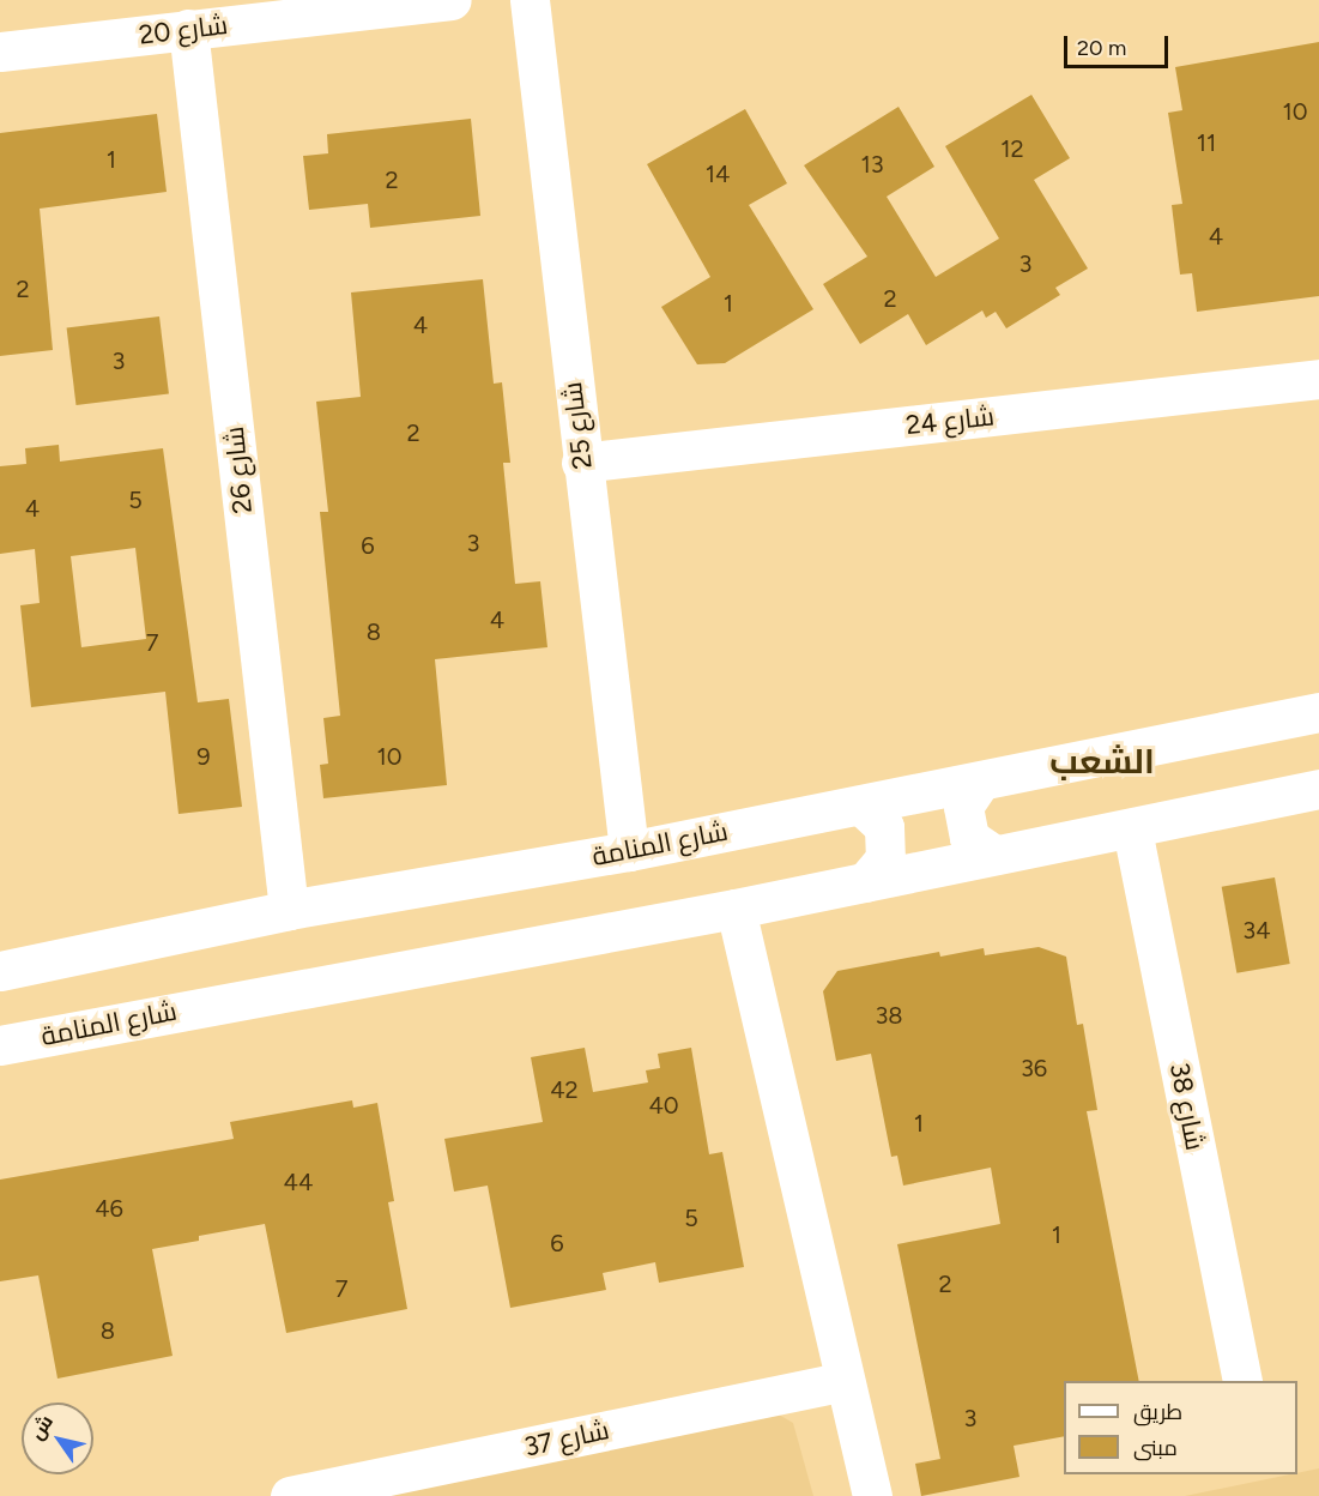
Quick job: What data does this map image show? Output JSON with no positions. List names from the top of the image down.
{
  "streets": {
    "street": [
      "شارع 20",
      "شارع 24",
      "شارع 25",
      "شارع 26",
      "شارع المنامة",
      "شارع 38",
      "شارع 37"
    ]
  },
  "crossings": [
    ["شارع 20", "شارع 26"],
    ["شارع 24", "شارع 25"],
    ["شارع 25", "شارع المنامة"],
    ["شارع 26", "شارع المنامة"],
    ["شارع المنامة", "شارع 38"]
  ],
  "districts": ["الشعب"],
  "house_numbers": [
    "10",
    "11",
    "12",
    "1",
    "13",
    "14",
    "2",
    "4",
    "3",
    "2",
    "2",
    "1",
    "4",
    "3",
    "2",
    "5",
    "4",
    "3",
    "6",
    "4",
    "8",
    "7",
    "9",
    "10",
    "34",
    "38",
    "36",
    "42",
    "40",
    "1",
    "44",
    "46",
    "5",
    "1",
    "6",
    "2",
    "7",
    "8",
    "3"
  ],
  "legend": ["طريق", "مبنى"],
  "scale_bar": "20 m",
  "north": "top left"
}
